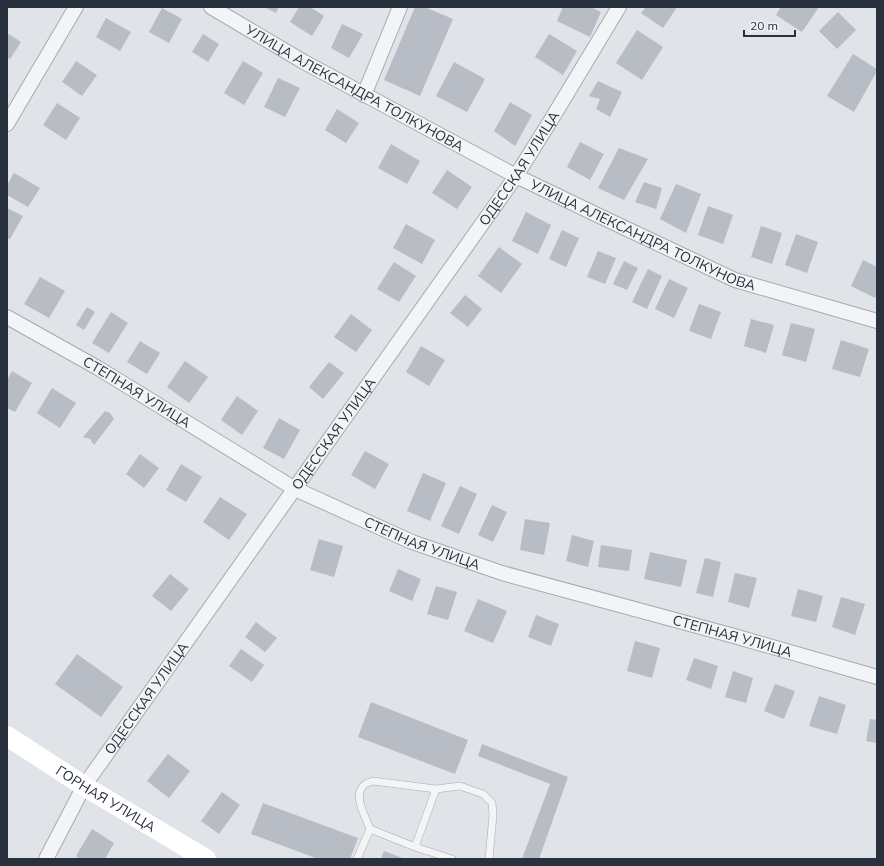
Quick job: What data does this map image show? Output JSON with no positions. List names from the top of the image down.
{
  "streets": {
    "street": [
      "УЛИЦА АЛЕКСАНДРА ТОЛКУНОВА",
      "ОДЕССКАЯ УЛИЦА",
      "СТЕПНАЯ УЛИЦА",
      "ГОРНАЯ УЛИЦА"
    ]
  },
  "crossings": [
    ["УЛИЦА АЛЕКСАНДРА ТОЛКУНОВА", "ОДЕССКАЯ УЛИЦА"],
    ["ОДЕССКАЯ УЛИЦА", "СТЕПНАЯ УЛИЦА"],
    ["ОДЕССКАЯ УЛИЦА", "ГОРНАЯ УЛИЦА"]
  ],
  "scale_bar": "20 m"
}
